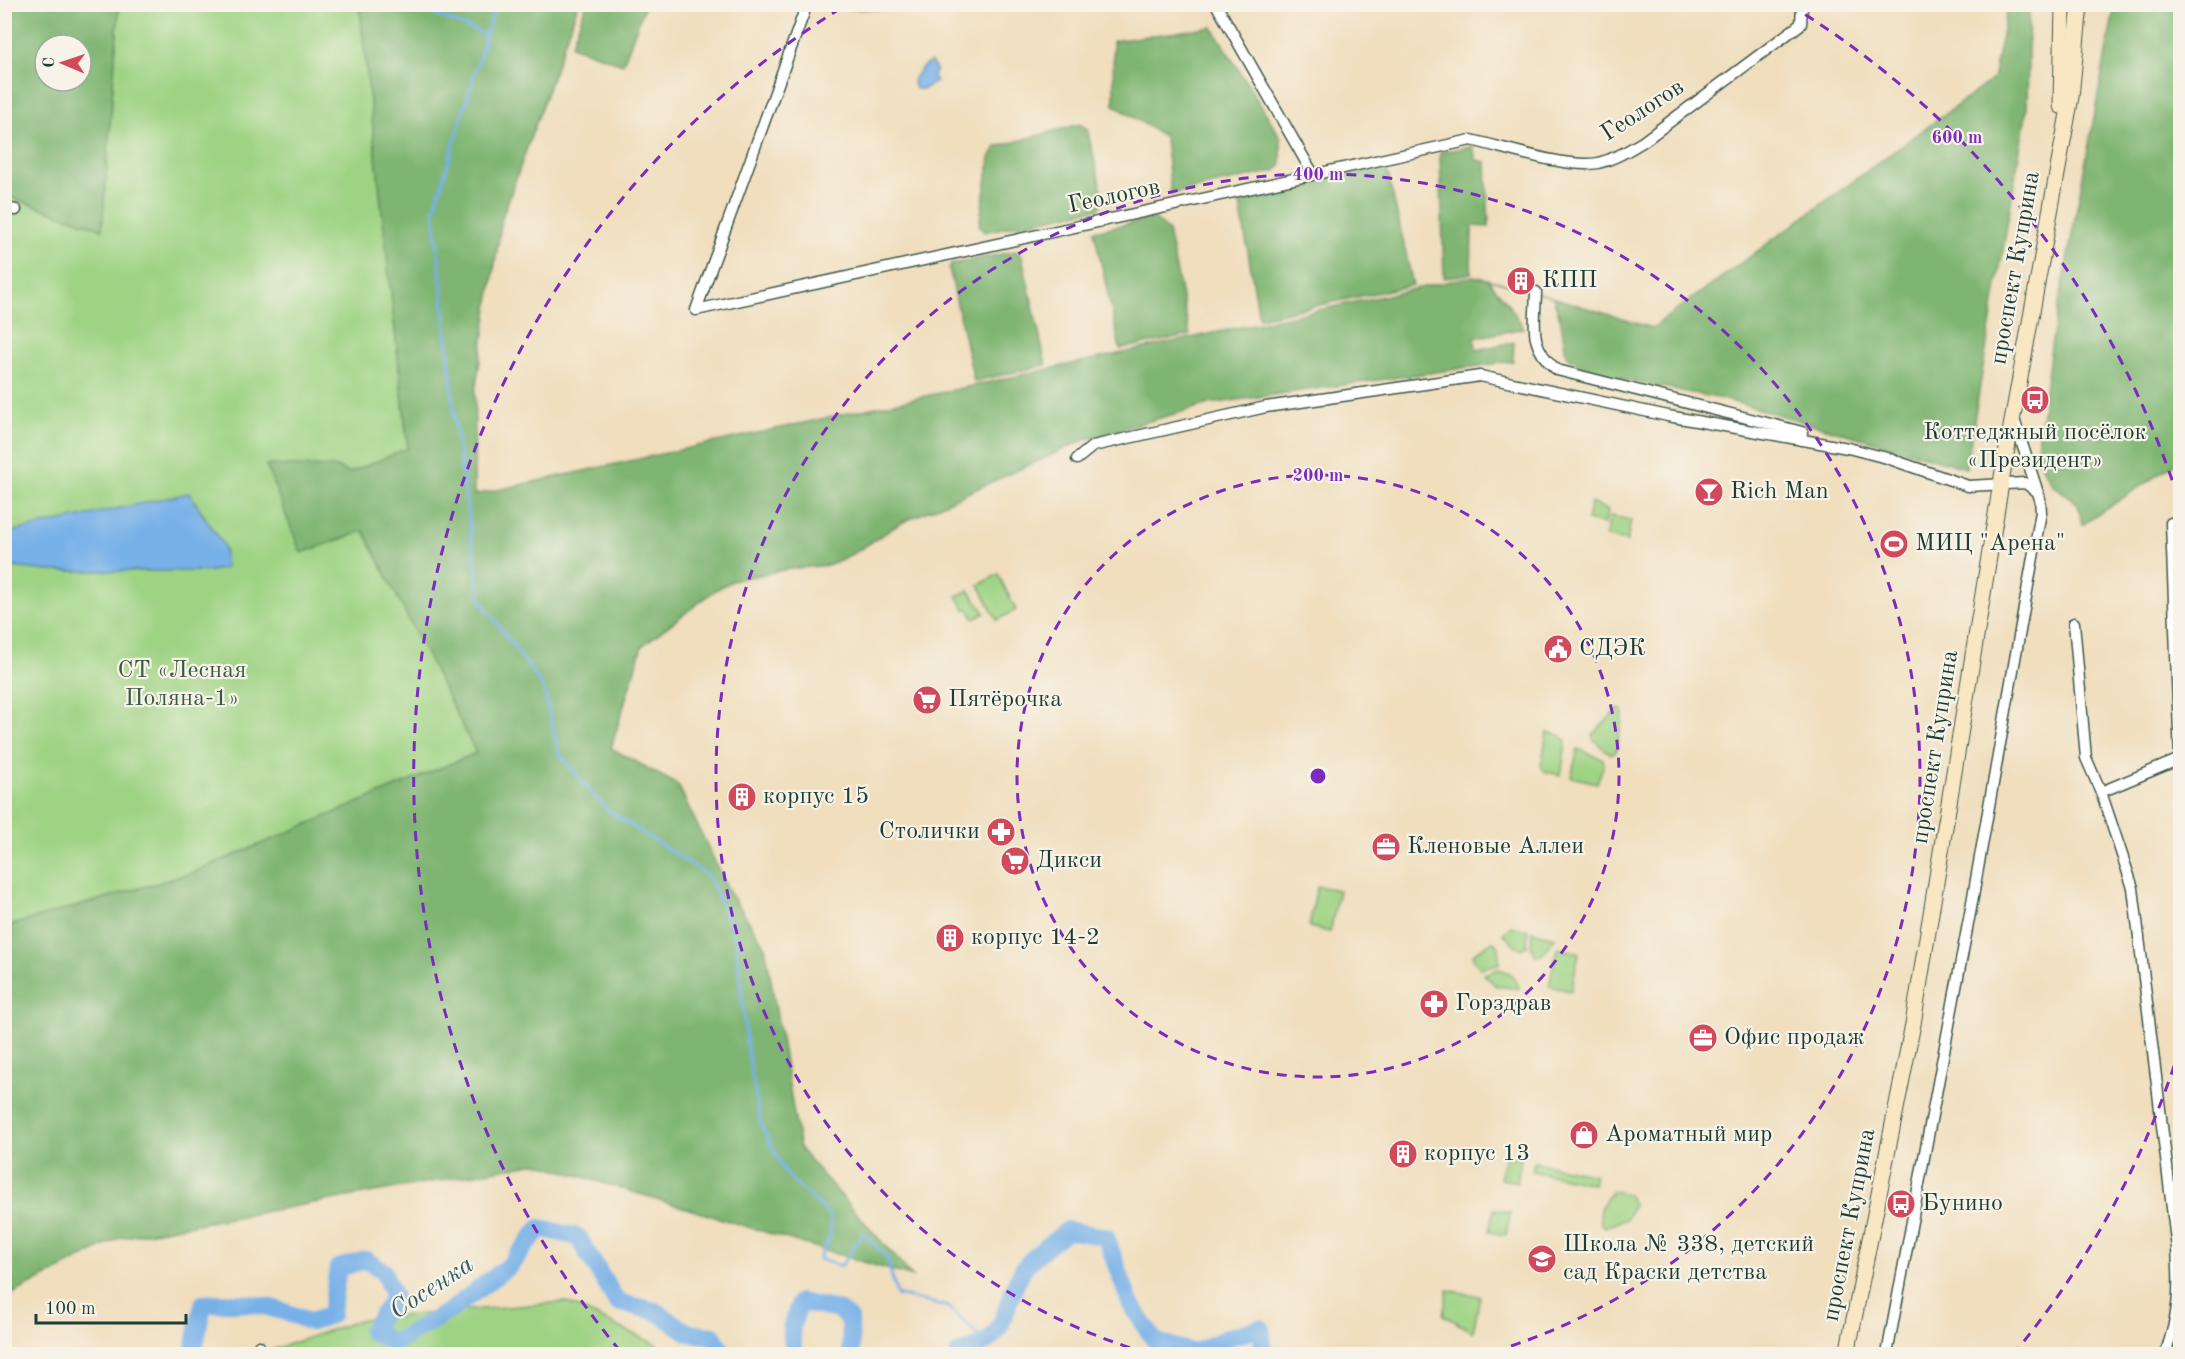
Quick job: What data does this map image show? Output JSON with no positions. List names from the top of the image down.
{
  "streets": {
    "main road": ["проспект Куприна"],
    "street": ["Геологов"]
  },
  "water": ["Сосенка"],
  "parks": ["СТ «Лесная Поляна-1»"],
  "places": {
    "building": [
      "КПП",
      "корпус 15",
      "корпус 14-2",
      "корпус 13"
    ],
    "bus stop": ["Коттеджный посёлок «Президент»", "Бунино"],
    "bar": ["Rich Man"],
    "sports": ["МИЦ \"Арена\""],
    "public building": ["СДЭК"],
    "supermarket": ["Пятёрочка", "Дикси"],
    "pharmacy": ["Столички", "Горздрав"],
    "office": ["Кленовые Аллеи", "Офис продаж"],
    "shop": ["Ароматный мир"],
    "school or university": ["Школа № 338, детский сад Краски детства"]
  },
  "scale_bar": "100 m",
  "north": "left",
  "rings": ["600 m", "400 m", "200 m"]
}
